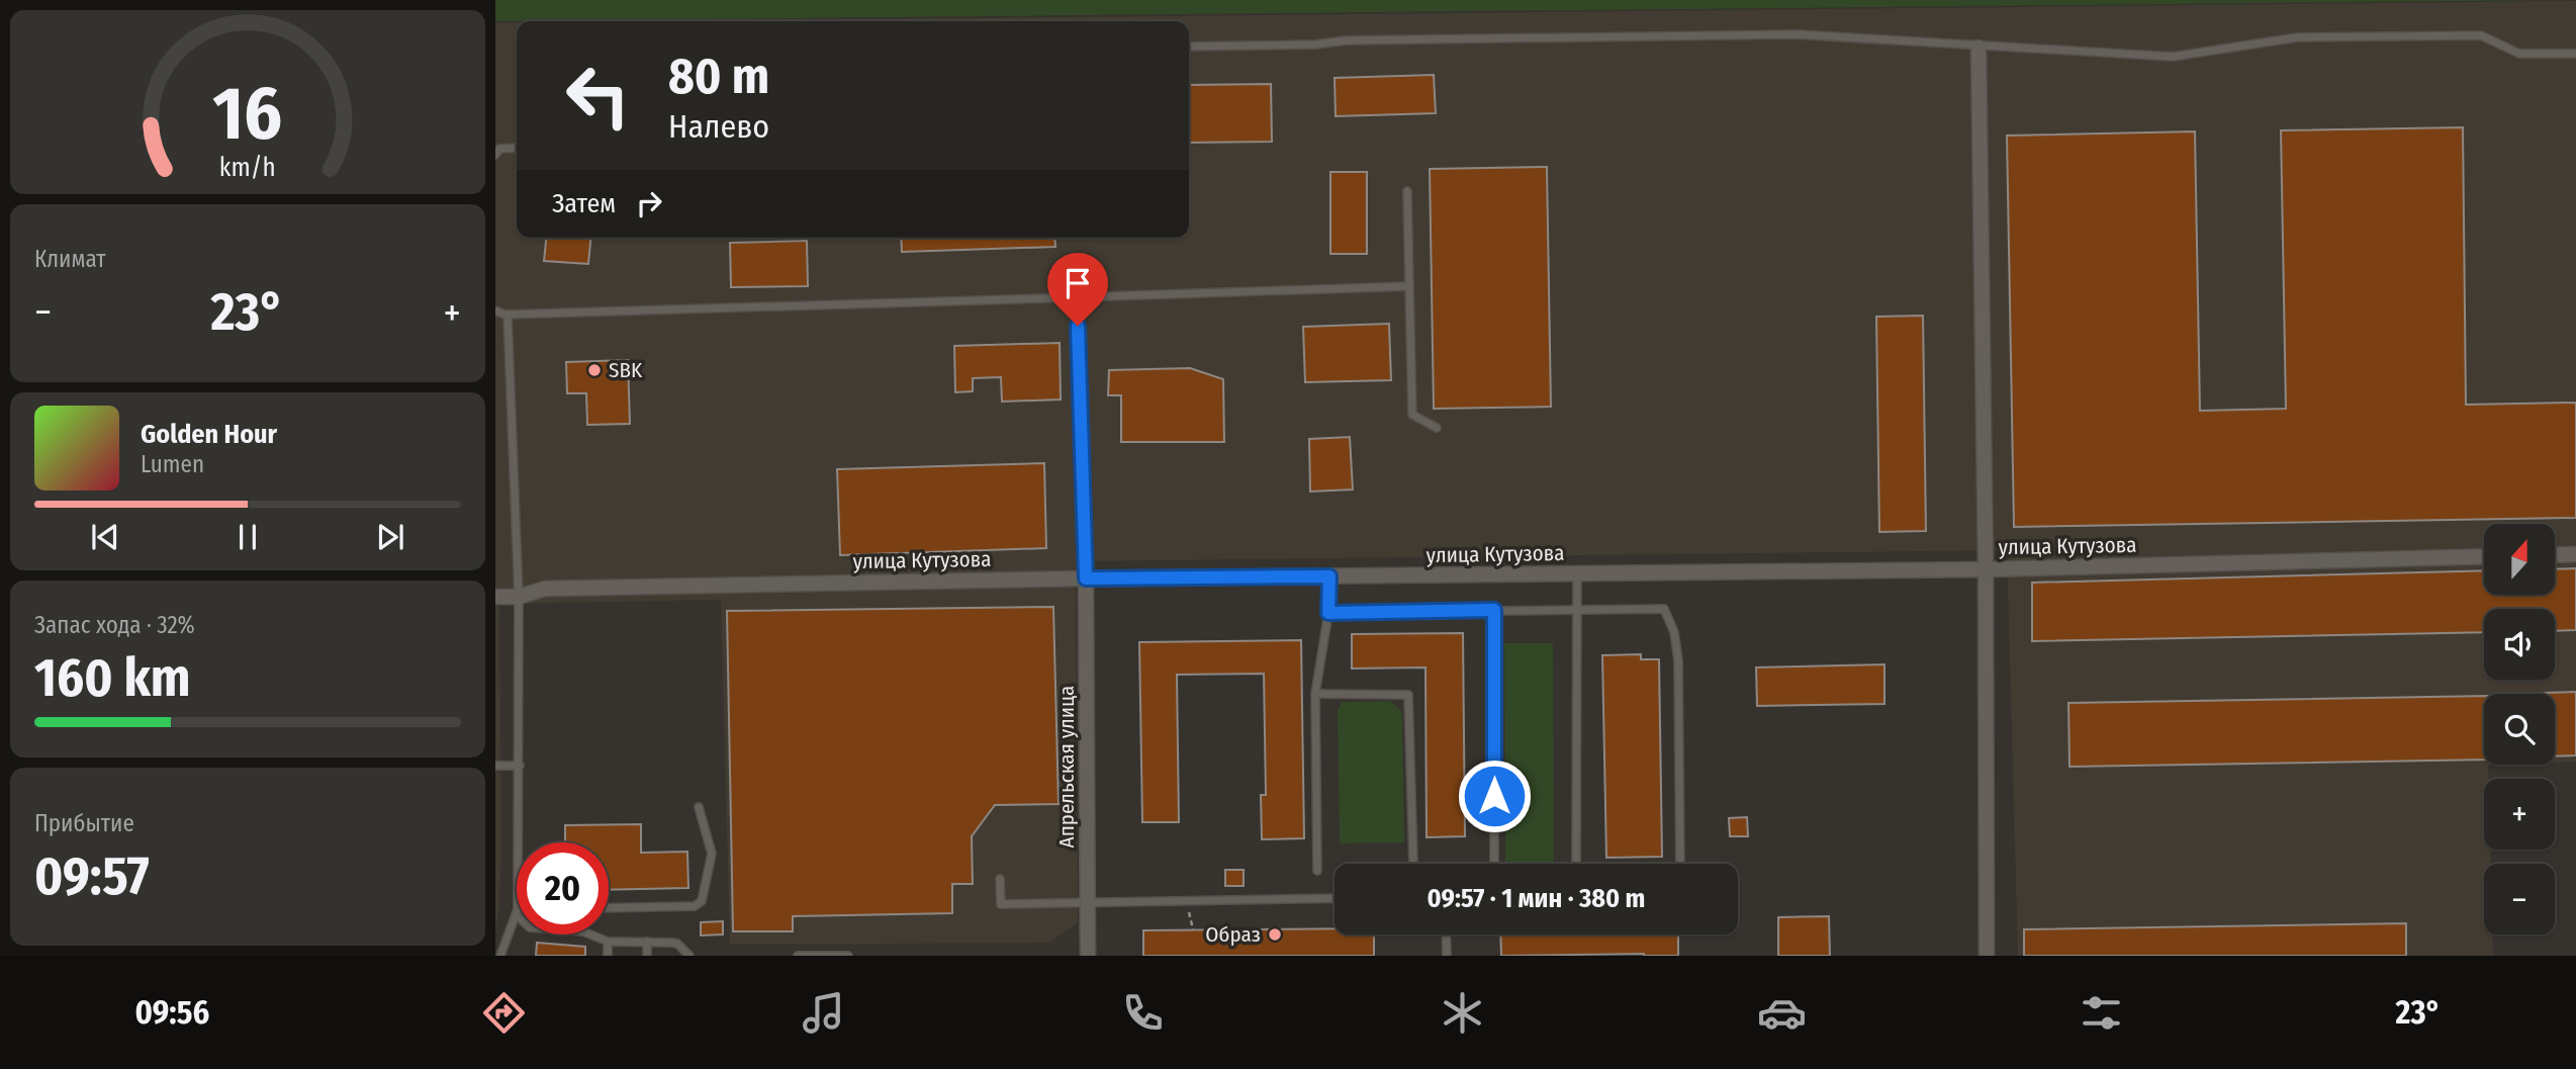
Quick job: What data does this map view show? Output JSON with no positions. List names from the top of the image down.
{
  "streets": {
    "street": ["улица Кутузова", "Апрельская улица"]
  },
  "crossings": [
    ["улица Кутузова", "Апрельская улица"]
  ],
  "places": ["SBK", "Образ"],
  "north": "top",
  "page": {
    "turn": ["80 m", "Налево"],
    "then": "Затем",
    "tile": [
      "Климат",
      ["Запас хода · 32%", "160 km"],
      ["Прибытие", "09:57"]
    ],
    "heat": ["−", "23°", "+"],
    "song": ["Golden Hour", "Lumen"],
    "map_buttons": ["+", "−"],
    "limit": "20",
    "trip": "09:57 · 1 мин · 380 m",
    "tabs": ["09:56", "23°"],
    "gauge": ["16", "km/h"]
  }
}
